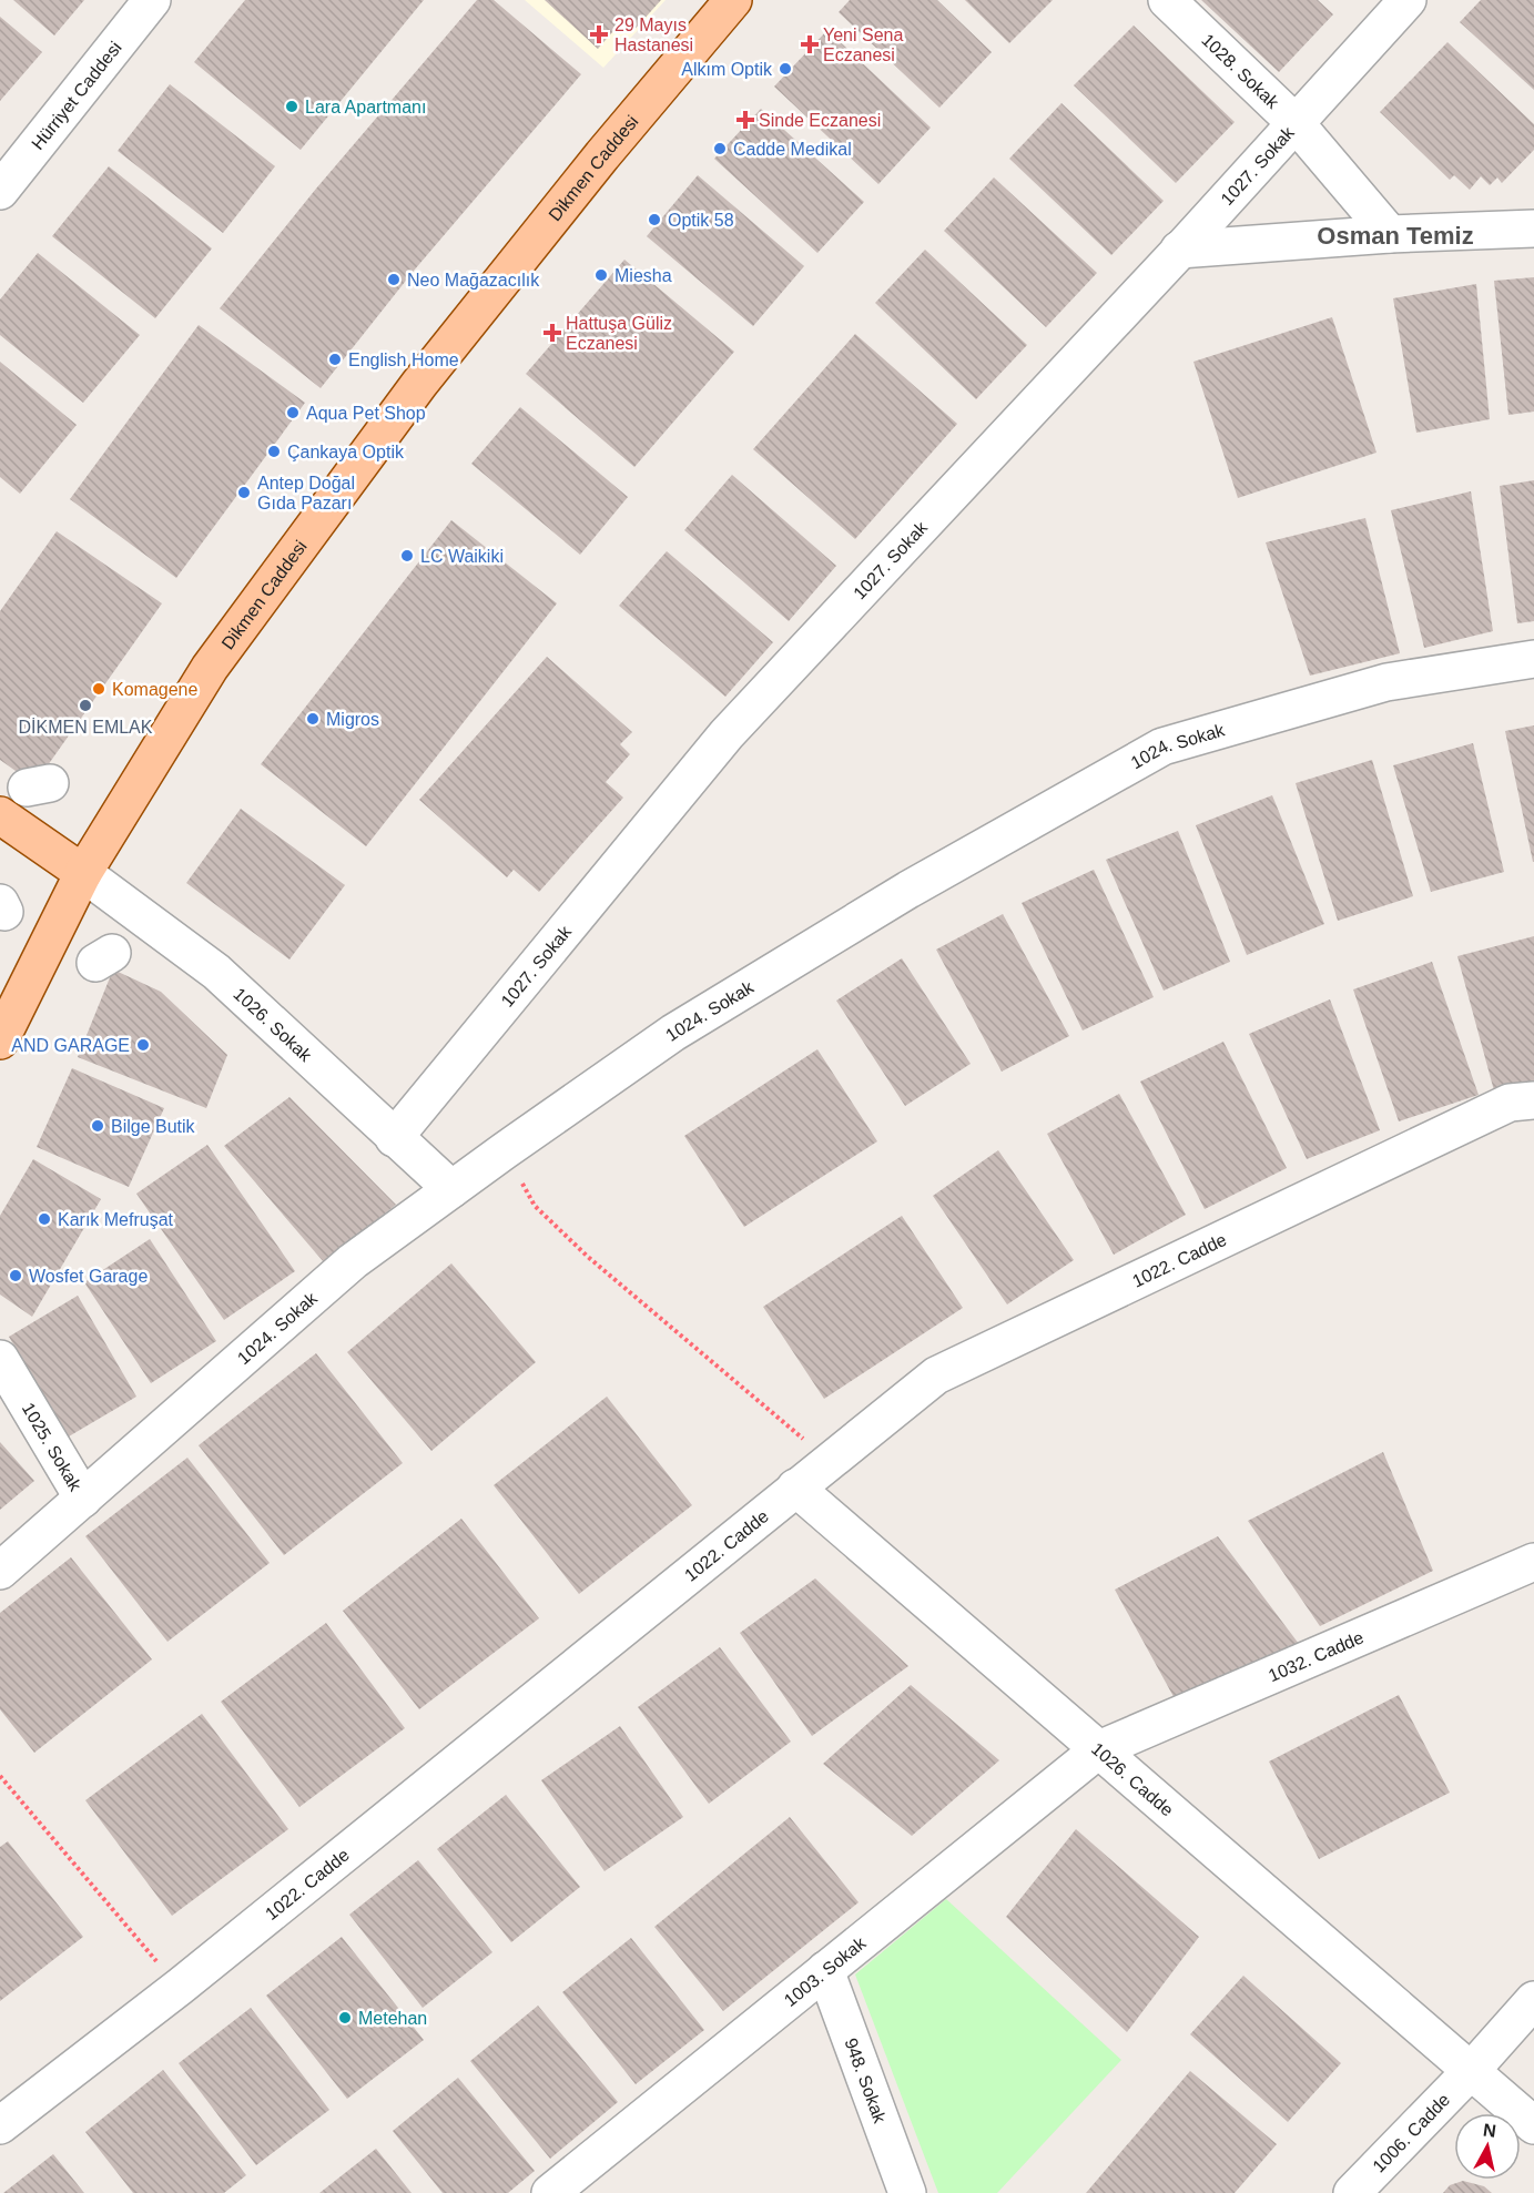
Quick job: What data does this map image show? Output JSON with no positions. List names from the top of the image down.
{
  "streets": {
    "main road": ["Dikmen Caddesi"],
    "street": [
      "1028. Sokak",
      "Hürriyet Caddesi",
      "1027. Sokak",
      "1024. Sokak",
      "1026. Sokak",
      "1022. Cadde",
      "1025. Sokak",
      "1032. Cadde",
      "1026. Cadde",
      "1003. Sokak",
      "948. Sokak",
      "1006. Cadde"
    ]
  },
  "crossings": [
    ["1028. Sokak", "1027. Sokak"],
    ["1027. Sokak", "1026. Sokak"],
    ["Dikmen Caddesi", "1026. Sokak"],
    ["1024. Sokak", "1026. Sokak"],
    ["1024. Sokak", "1025. Sokak"],
    ["1022. Cadde", "1026. Cadde"],
    ["1032. Cadde", "1026. Cadde"],
    ["1032. Cadde", "1003. Sokak"],
    ["1026. Cadde", "1003. Sokak"],
    ["1026. Cadde", "1006. Cadde"],
    ["1003. Sokak", "948. Sokak"]
  ],
  "districts": ["Osman Temiz"],
  "places": {
    "health": [
      "29 Mayıs Hastanesi",
      "Yeni Sena Eczanesi",
      "Sinde Eczanesi",
      "Hattuşa Güliz Eczanesi"
    ],
    "other": [
      "Alkım Optik",
      "Lara Apartmanı",
      "Cadde Medikal",
      "Optik 58",
      "Miesha",
      "Neo Mağazacılık",
      "English Home",
      "Aqua Pet Shop",
      "Çankaya Optik",
      "Antep Doğal Gıda Pazarı",
      "LC Waikiki",
      "Komagene",
      "DİKMEN EMLAK",
      "Migros",
      "AND GARAGE",
      "Bilge Butik",
      "Karık Mefruşat",
      "Wosfet Garage",
      "Metehan"
    ]
  },
  "north": "top"
}
